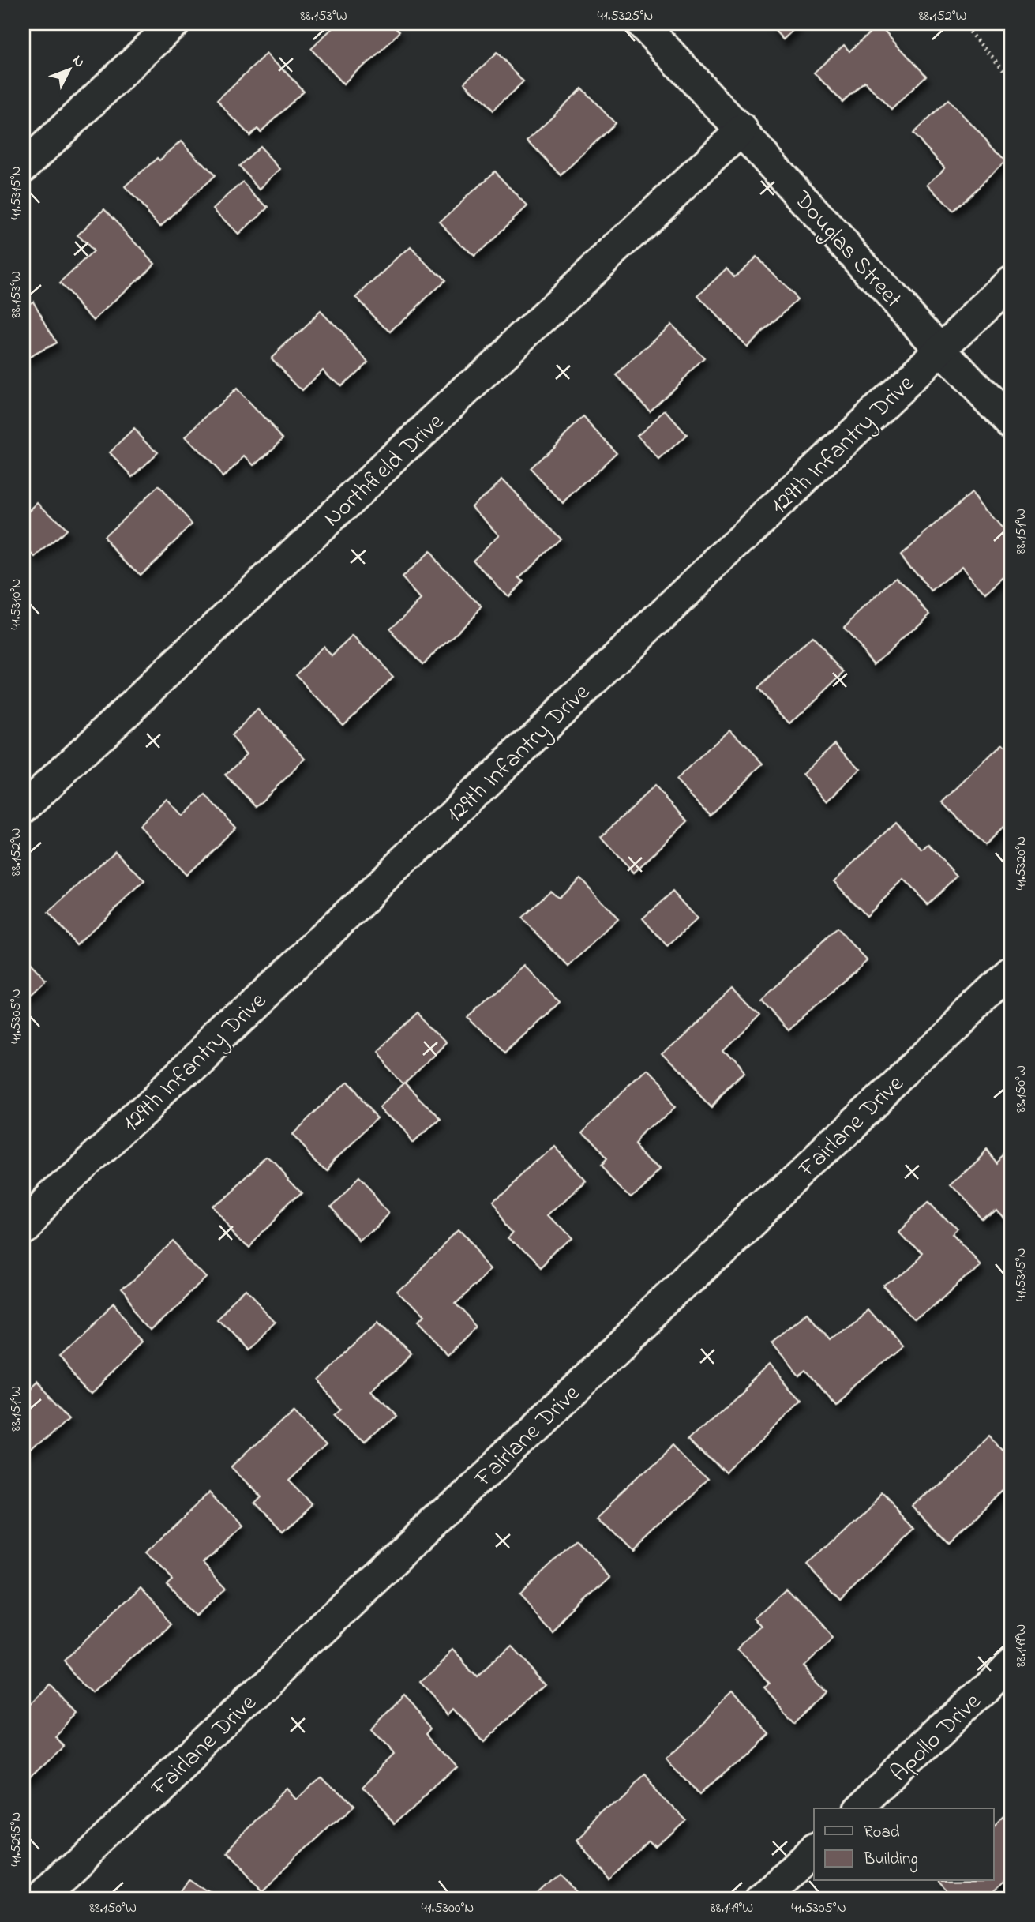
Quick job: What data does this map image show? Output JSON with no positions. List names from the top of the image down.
{
  "streets": {
    "street": [
      "Douglas Street",
      "129th Infantry Drive",
      "Northfield Drive",
      "Fairlane Drive",
      "Apollo Drive"
    ]
  },
  "crossings": [
    ["Douglas Street", "129th Infantry Drive"],
    ["Douglas Street", "Northfield Drive"]
  ],
  "legend": ["Road", "Building"],
  "north": "top right",
  "coordinates": [
    "88.153°W",
    "41.5325°N",
    "88.152°W",
    "41.5315°N",
    "88.151°W",
    "41.5310°N",
    "41.5320°N",
    "41.5305°N",
    "88.150°W",
    "88.149°W",
    "41.5295°N",
    "41.5300°N"
  ]
}
